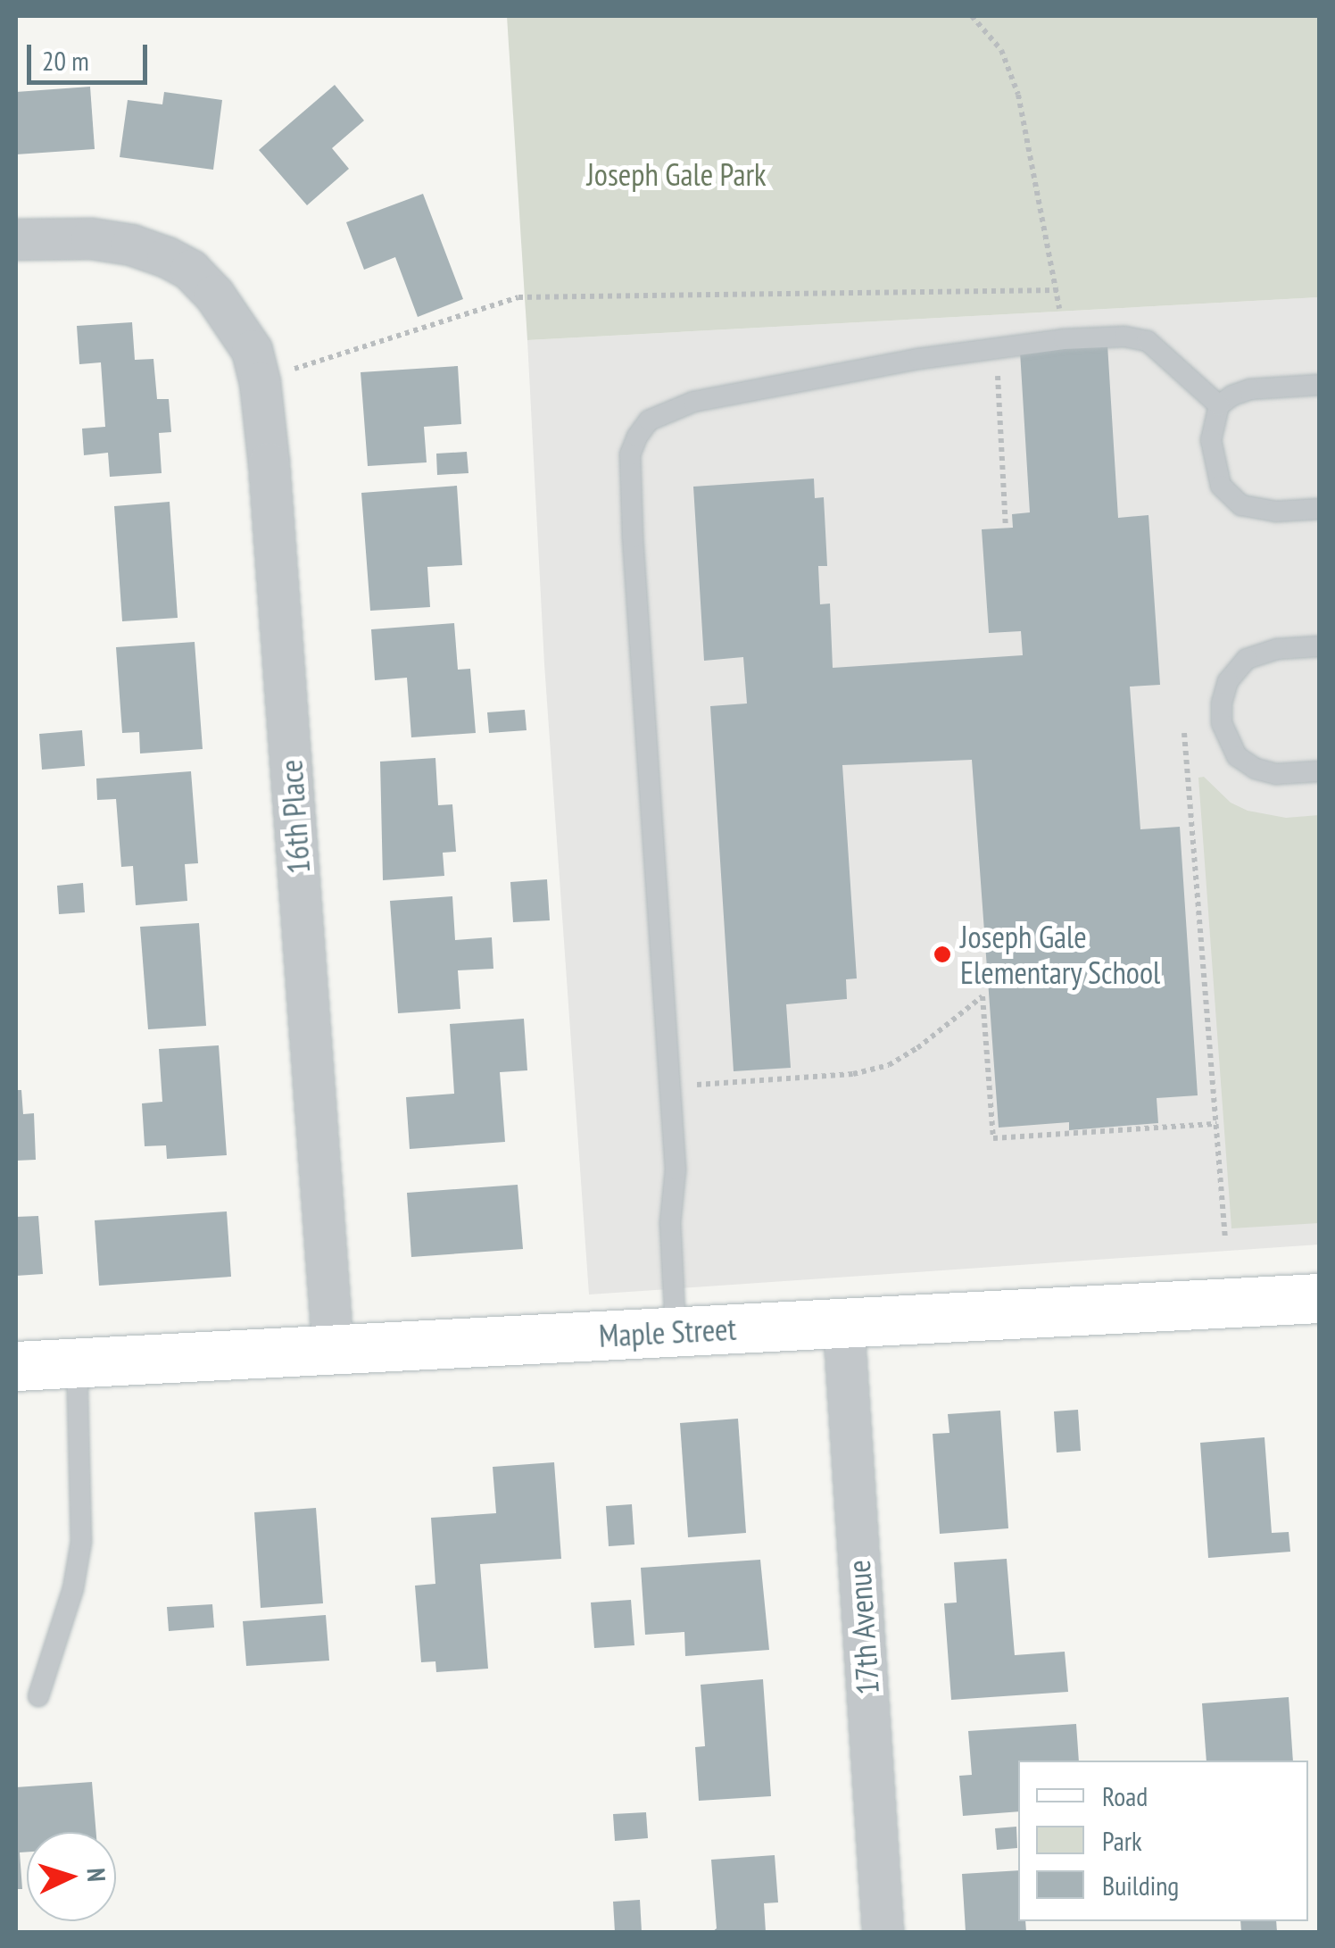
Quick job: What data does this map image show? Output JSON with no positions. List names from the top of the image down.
{
  "streets": {
    "street": ["16th Place", "Maple Street", "17th Avenue"]
  },
  "crossings": [
    ["16th Place", "Maple Street"],
    ["Maple Street", "17th Avenue"]
  ],
  "parks": ["Joseph Gale Park"],
  "places": ["Joseph Gale Elementary School"],
  "legend": ["Road", "Park", "Building"],
  "scale_bar": "20 m",
  "north": "right"
}
